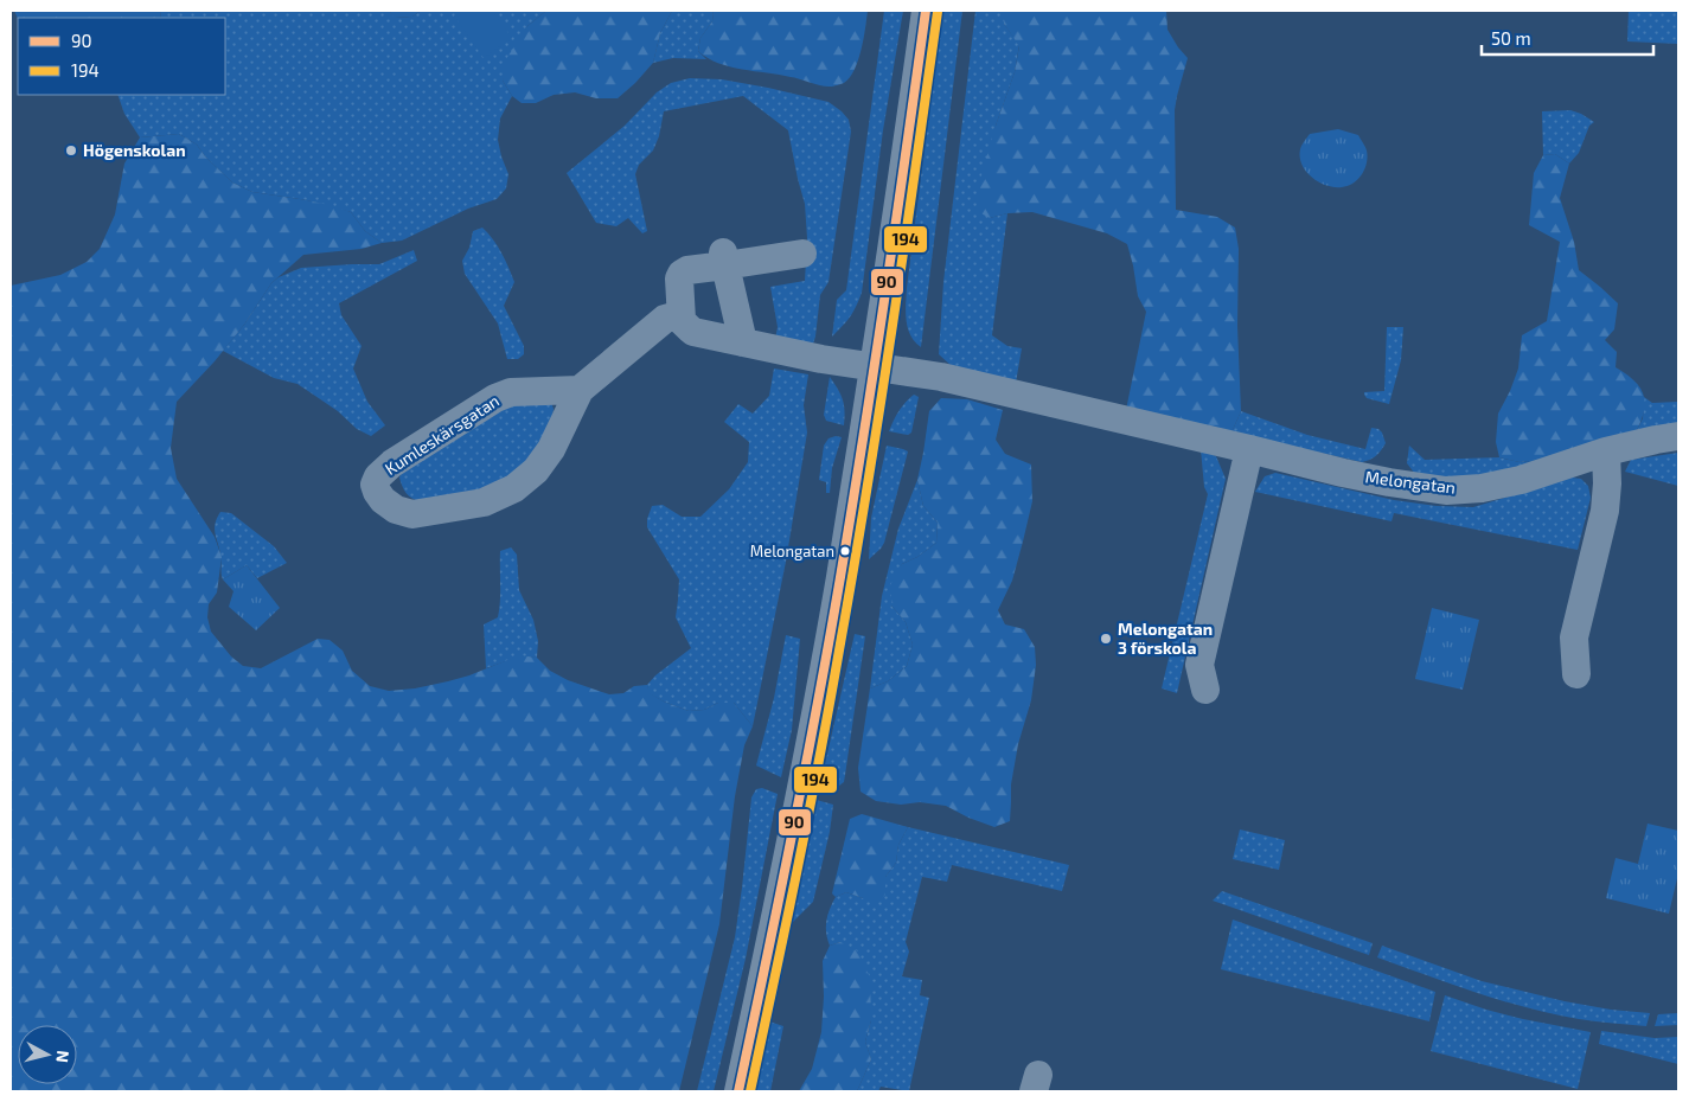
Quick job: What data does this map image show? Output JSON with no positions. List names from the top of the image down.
{
  "streets": {
    "street": ["Kumleskärsgatan", "Melongatan"]
  },
  "places": ["Högenskolan", "Melongatan", "Melongatan 3 förskola"],
  "lines": ["transit line 90", "transit line 194"],
  "legend": ["90", "194"],
  "scale_bar": "50 m",
  "north": "right"
}
